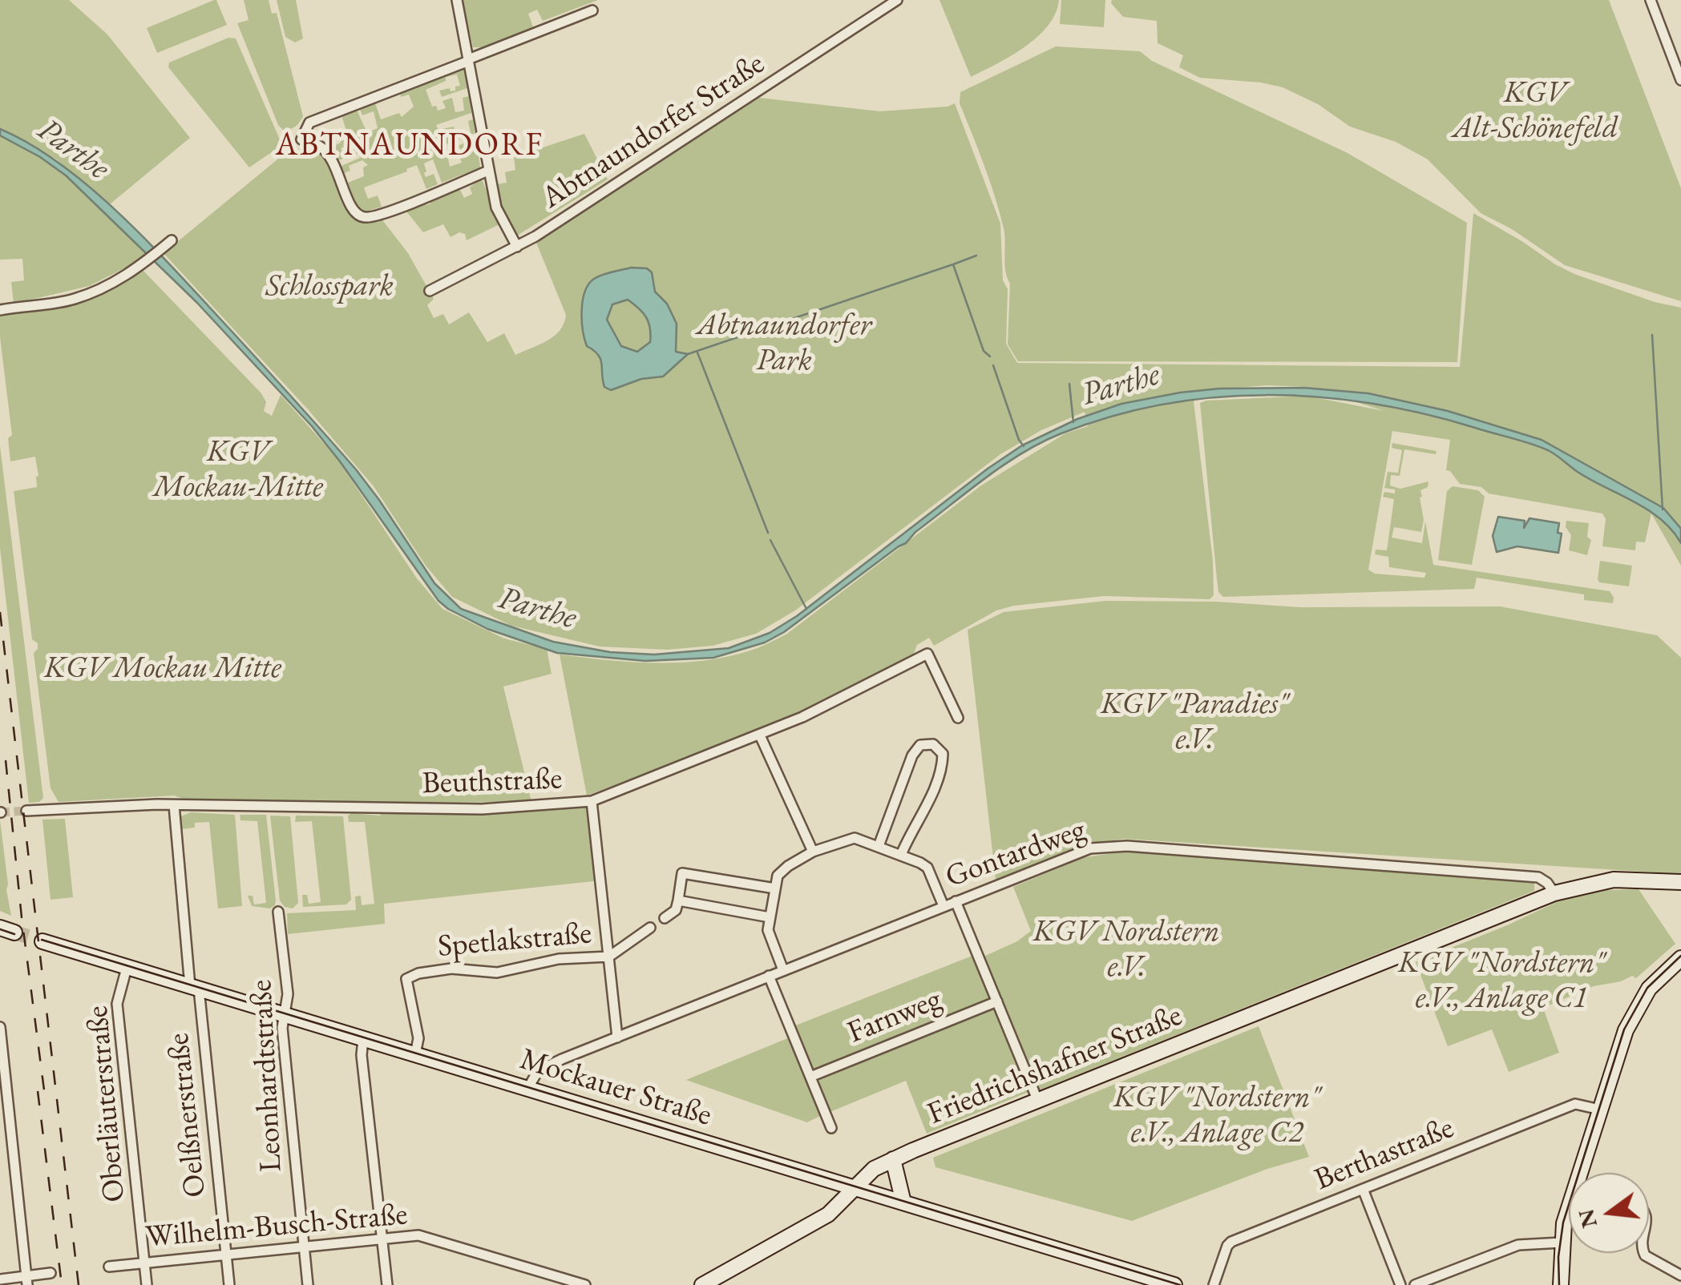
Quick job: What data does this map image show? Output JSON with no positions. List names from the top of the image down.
{
  "streets": {
    "main road": ["Friedrichshafner Straße", "Mockauer Straße"],
    "street": [
      "Abtnaundorfer Straße",
      "Beuthstraße",
      "Gontardweg",
      "Spetlakstraße",
      "Farnweg",
      "Leonhardtstraße",
      "Oberläuterstraße",
      "Oelßnerstraße",
      "Berthastraße",
      "Wilhelm-Busch-Straße"
    ]
  },
  "crossings": [
    ["Beuthstraße", "Oelßnerstraße"],
    ["Gontardweg", "Friedrichshafner Straße"],
    ["Gontardweg", "Mockauer Straße"],
    ["Spetlakstraße", "Mockauer Straße"],
    ["Friedrichshafner Straße", "Mockauer Straße"],
    ["Leonhardtstraße", "Mockauer Straße"],
    ["Leonhardtstraße", "Wilhelm-Busch-Straße"],
    ["Mockauer Straße", "Oberläuterstraße"],
    ["Mockauer Straße", "Oelßnerstraße"],
    ["Oberläuterstraße", "Wilhelm-Busch-Straße"],
    ["Oelßnerstraße", "Wilhelm-Busch-Straße"]
  ],
  "districts": ["ABTNAUNDORF"],
  "water": ["Parthe"],
  "parks": [
    "KGV Alt-Schönefeld",
    "Schlosspark",
    "Abtnaundorfer Park",
    "KGV Mockau-Mitte",
    "KGV Mockau Mitte",
    "KGV \"Paradies\" e.V.",
    "KGV Nordstern e.V.",
    "KGV \"Nordstern\" e.V., Anlage C1",
    "KGV \"Nordstern\" e.V., Anlage C2"
  ],
  "north": "left"
}
